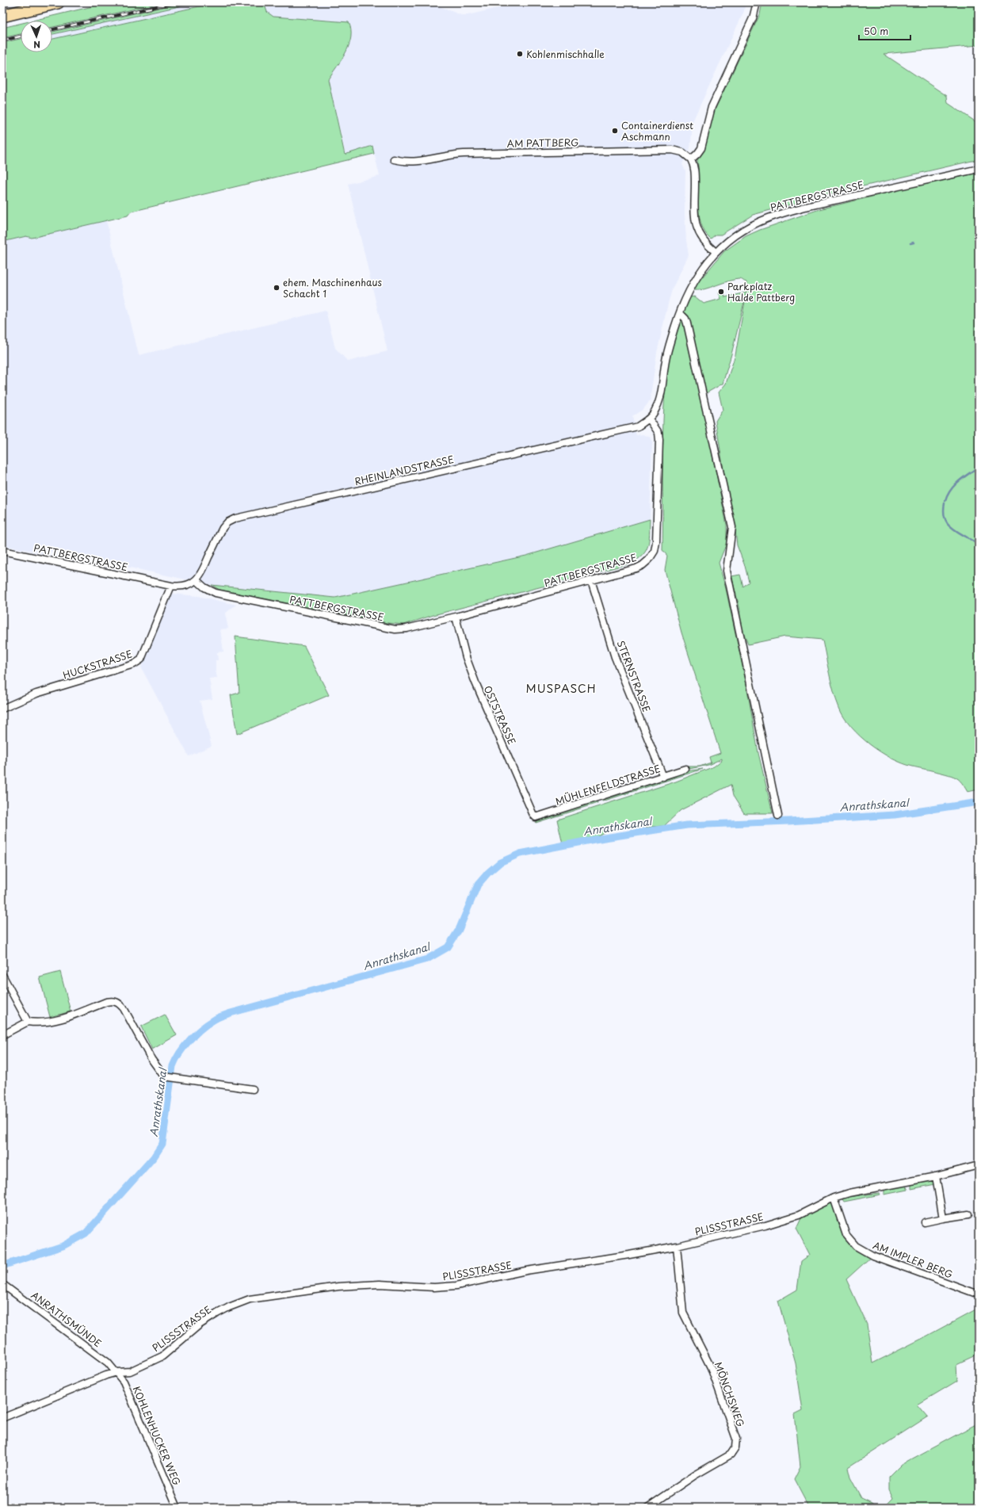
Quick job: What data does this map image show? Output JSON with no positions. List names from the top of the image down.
{
  "streets": {
    "street": [
      "AM PATTBERG",
      "PATTBERGSTRASSE",
      "RHEINLANDSTRASSE",
      "HUCKSTRASSE",
      "STERNSTRASSE",
      "OSTSTRASSE",
      "MÜHLENFELDSTRASSE",
      "PLISSSTRASSE",
      "AM IMPLER BERG",
      "ANRATHSMÜNDE",
      "MÖNCHSWEG",
      "KOHLENHUCKER WEG"
    ]
  },
  "crossings": [
    ["PATTBERGSTRASSE", "RHEINLANDSTRASSE"],
    ["PATTBERGSTRASSE", "HUCKSTRASSE"],
    ["PATTBERGSTRASSE", "STERNSTRASSE"],
    ["PATTBERGSTRASSE", "OSTSTRASSE"],
    ["STERNSTRASSE", "MÜHLENFELDSTRASSE"],
    ["OSTSTRASSE", "MÜHLENFELDSTRASSE"],
    ["PLISSSTRASSE", "AM IMPLER BERG"],
    ["PLISSSTRASSE", "ANRATHSMÜNDE"],
    ["PLISSSTRASSE", "MÖNCHSWEG"],
    ["PLISSSTRASSE", "KOHLENHUCKER WEG"],
    ["ANRATHSMÜNDE", "KOHLENHUCKER WEG"]
  ],
  "districts": ["MUSPASCH"],
  "water": ["Anrathskanal"],
  "places": [
    "Kohlenmischhalle",
    "Containerdienst Aschmann",
    "ehem. Maschinenhaus Schacht 1",
    "Parkplatz Halde Pattberg"
  ],
  "scale_bar": "50 m",
  "north": "bottom"
}
